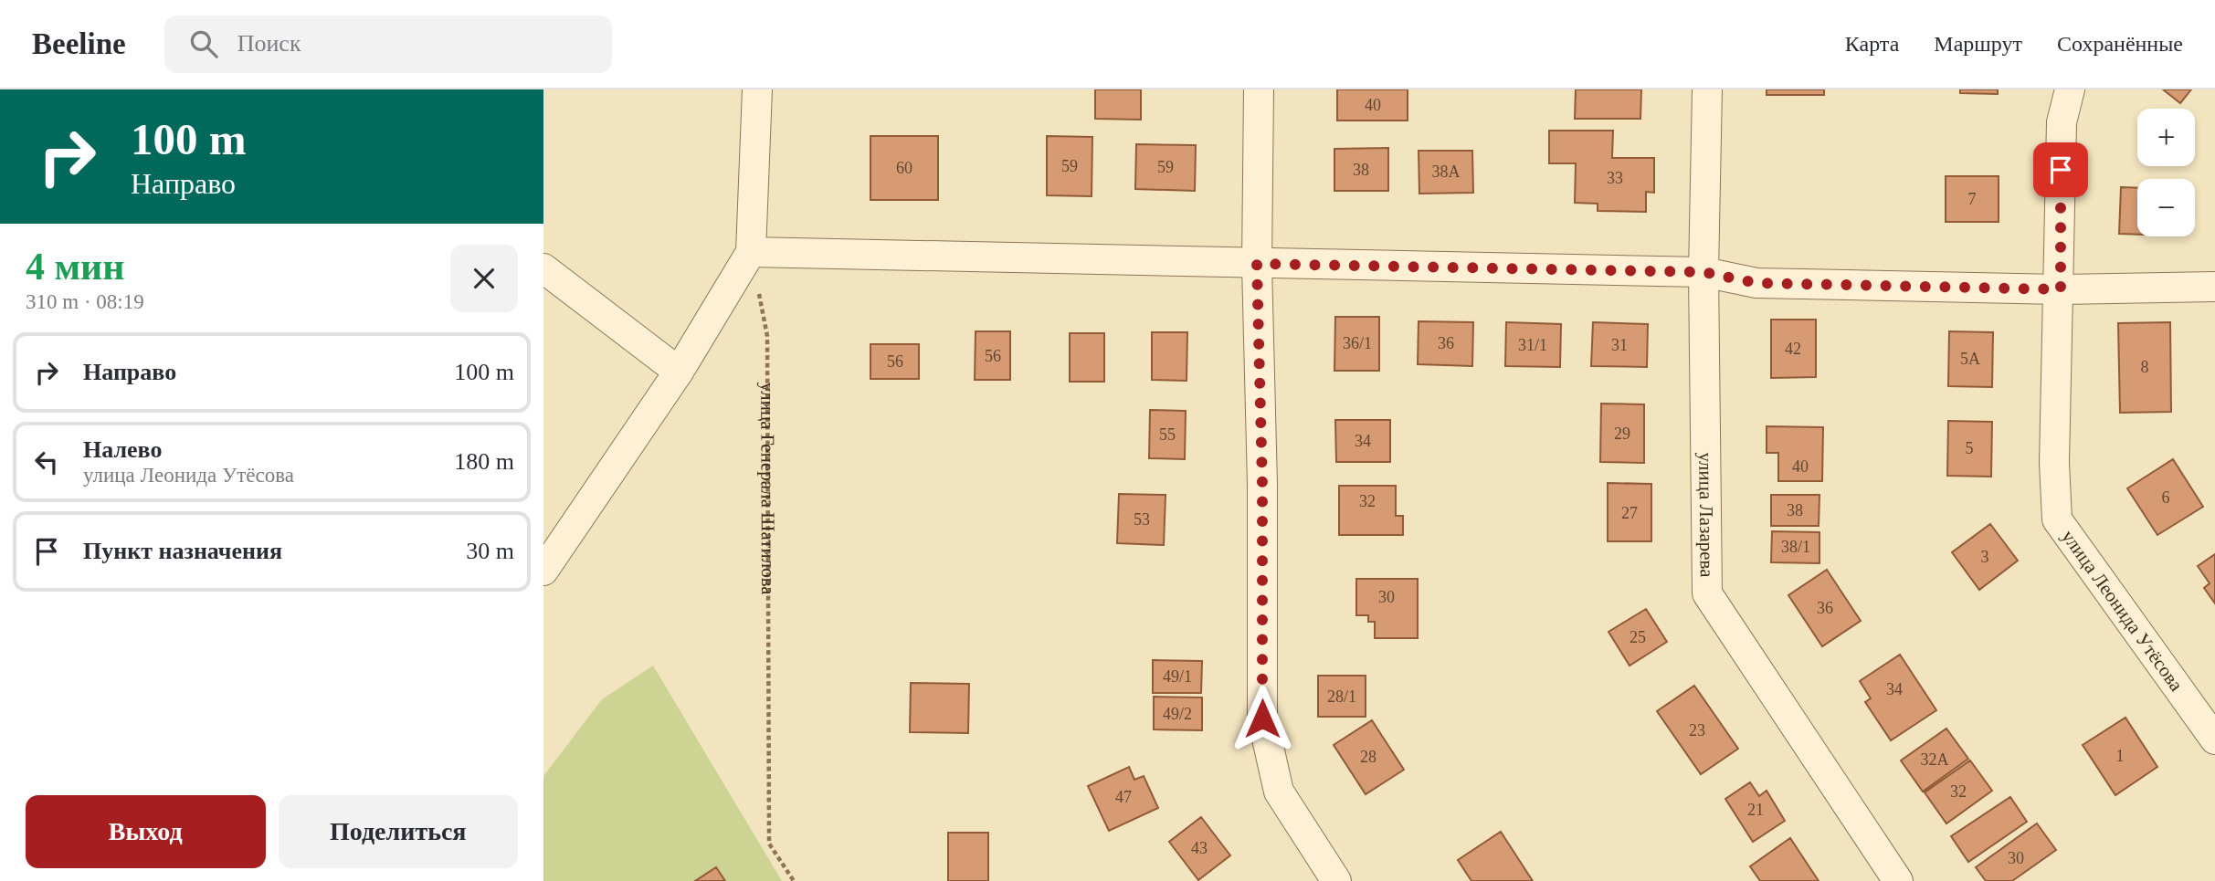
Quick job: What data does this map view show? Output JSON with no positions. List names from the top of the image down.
{
  "streets": {
    "street": ["улица Лазарева", "улица Леонида Утёсова"],
    "path": ["улица Генерала Шатилова"]
  },
  "house_numbers": [
    "40",
    "59",
    "59",
    "60",
    "38",
    "38А",
    "33",
    "7",
    "36/1",
    "36",
    "31/1",
    "31",
    "42",
    "56",
    "5А",
    "56",
    "8",
    "29",
    "55",
    "34",
    "5",
    "40",
    "6",
    "32",
    "38",
    "27",
    "53",
    "38/1",
    "3",
    "30",
    "36",
    "25",
    "49/1",
    "34",
    "28/1",
    "49/2",
    "23",
    "1",
    "28",
    "32А",
    "32",
    "47",
    "21",
    "43",
    "30"
  ],
  "page": {
    "header": "Beeline",
    "search": "Поиск",
    "nav": ["Карта", "Маршрут", "Сохранённые"],
    "turn": ["100 m", "Направо"],
    "map_buttons": ["+", "−"],
    "heading": ["4 мин", "310 m · 08:19"],
    "list": [
      {
        "name": "Направо",
        "value": "100 m"
      },
      {
        "name": "Налево",
        "note": "улица Леонида Утёсова",
        "value": "180 m"
      },
      {
        "name": "Пункт назначения",
        "value": "30 m"
      }
    ],
    "buttons": ["Выход", "Поделиться"]
  }
}
